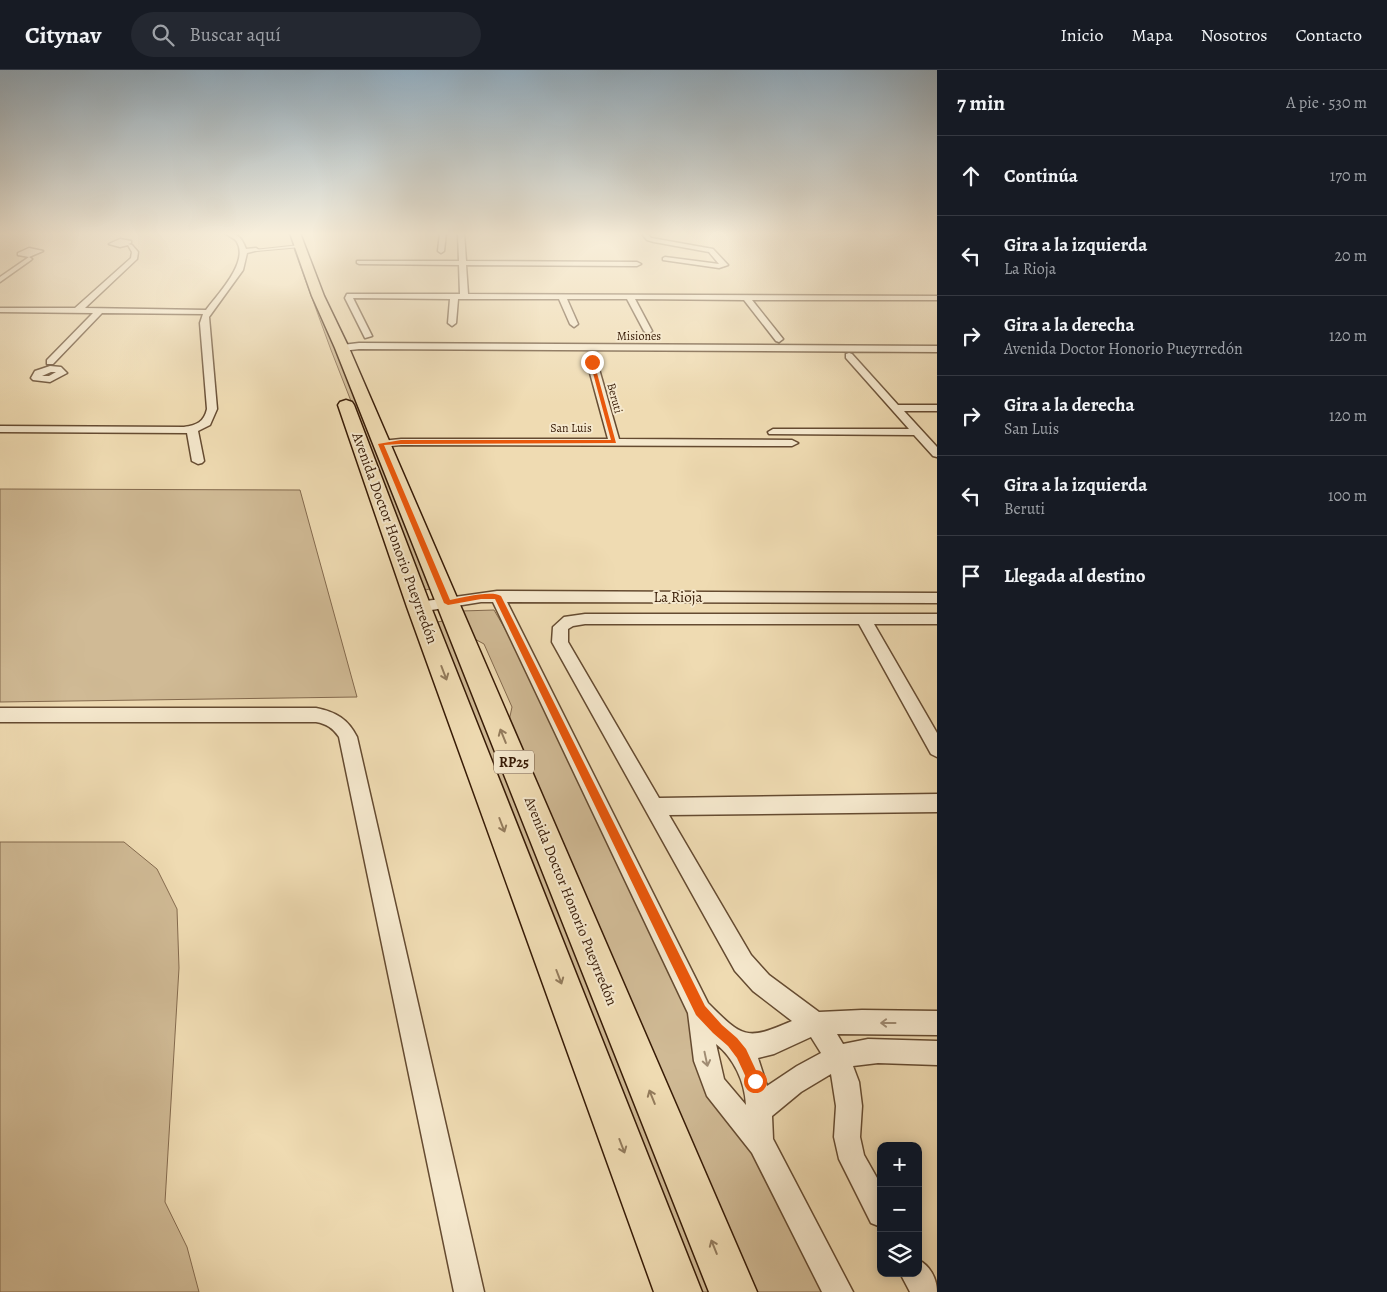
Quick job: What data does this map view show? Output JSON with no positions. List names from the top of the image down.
{
  "streets": {
    "main road": ["Avenida Doctor Honorio Pueyrredón", "RP25"],
    "street": [
      "Misiones",
      "Beruti",
      "San Luis",
      "La Rioja"
    ]
  },
  "crossings": [
    ["Misiones", "Avenida Doctor Honorio Pueyrredón"],
    ["Beruti", "San Luis"],
    ["San Luis", "Avenida Doctor Honorio Pueyrredón"],
    ["Avenida Doctor Honorio Pueyrredón", "La Rioja"]
  ],
  "page": {
    "header": "Citynav",
    "search": "Buscar aquí",
    "nav": [
      "Inicio",
      "Mapa",
      "Nosotros",
      "Contacto"
    ],
    "heading": ["7 min", "A pie · 530 m"],
    "list": [
      ["Continúa", "170 m"],
      ["Gira a la izquierda", "La Rioja", "20 m"],
      ["Gira a la derecha", "Avenida Doctor Honorio Pueyrredón", "120 m"],
      ["Gira a la derecha", "San Luis", "120 m"],
      ["Gira a la izquierda", "Beruti", "100 m"],
      "Llegada al destino"
    ],
    "map_buttons": ["+", "−"]
  }
}
